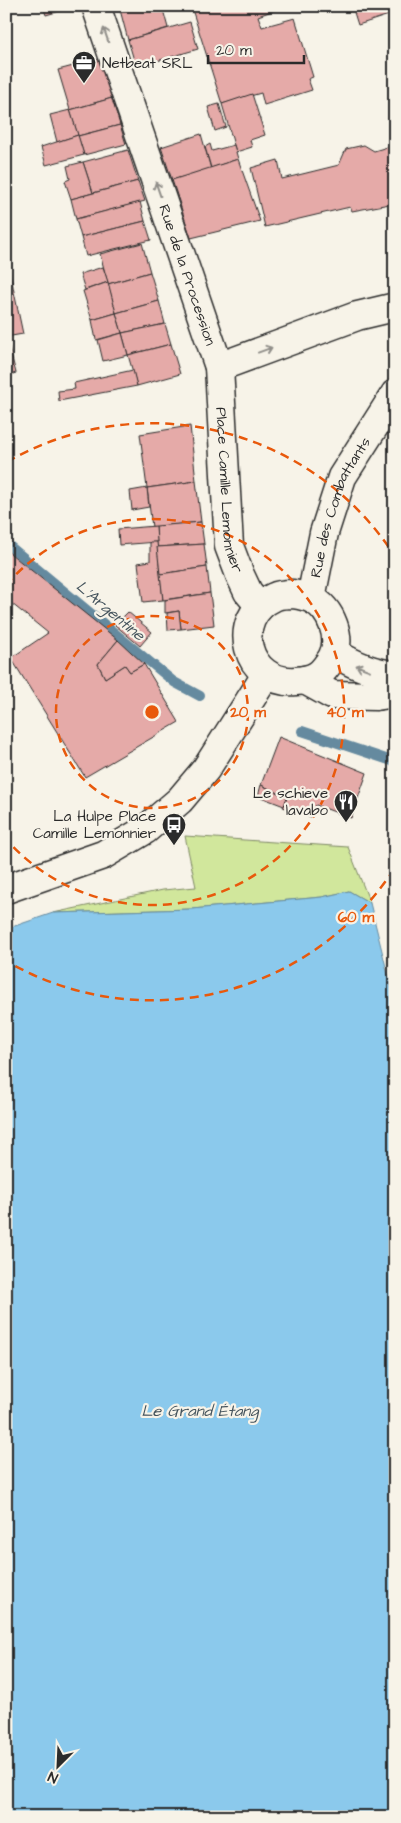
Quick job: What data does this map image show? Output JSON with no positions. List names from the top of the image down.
{
  "streets": {
    "street": ["Rue de la Procession", "Place Camille Lemonnier", "Rue des Combattants"]
  },
  "crossings": [
    ["Rue de la Procession", "Place Camille Lemonnier"],
    ["Place Camille Lemonnier", "Rue des Combattants"]
  ],
  "one_way": ["Rue de la Procession"],
  "water": ["L'Argentine", "Le Grand Étang"],
  "places": {
    "office": ["Netbeat SRL"],
    "restaurant": ["Le schieve lavabo"],
    "bus stop": ["La Hulpe Place Camille Lemonnier"]
  },
  "scale_bar": "20 m",
  "north": "bottom left",
  "rings": ["20 m", "40 m", "60 m"]
}
